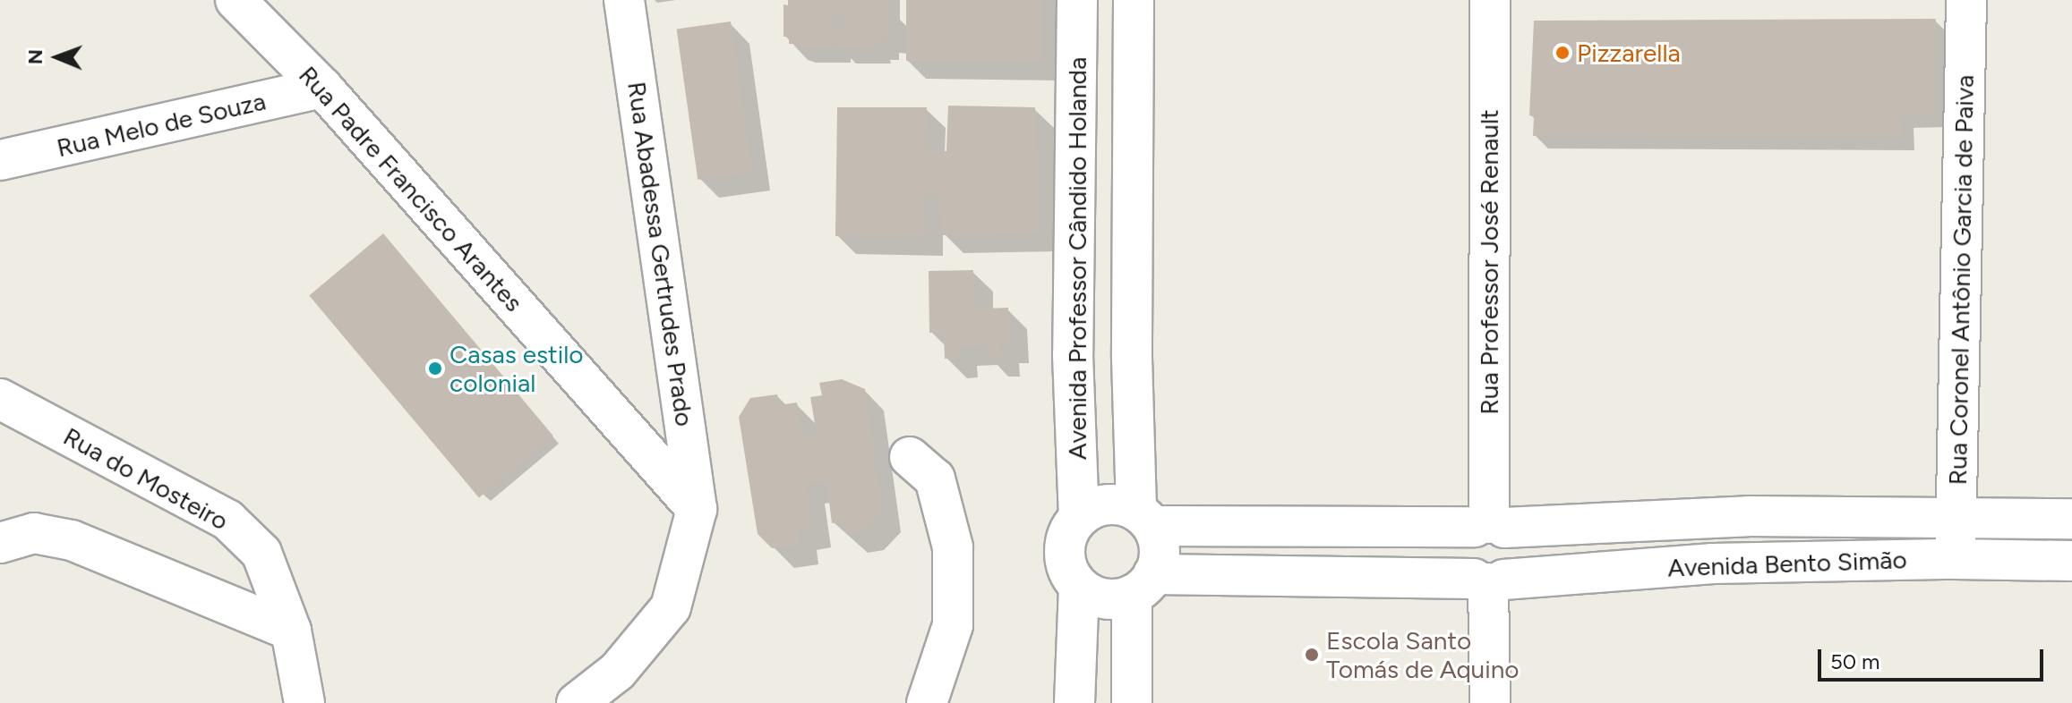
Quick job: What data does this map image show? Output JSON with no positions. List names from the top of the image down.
{
  "streets": {
    "street": [
      "Rua Melo de Souza",
      "Rua Padre Francisco Arantes",
      "Rua Abadessa Gertrudes Prado",
      "Avenida Professor Cândido Holanda",
      "Rua Professor José Renault",
      "Rua Coronel Antônio Garcia de Paiva",
      "Rua do Mosteiro",
      "Avenida Bento Simão"
    ]
  },
  "crossings": [
    ["Rua Melo de Souza", "Rua Padre Francisco Arantes"],
    ["Rua Padre Francisco Arantes", "Rua Abadessa Gertrudes Prado"],
    ["Avenida Professor Cândido Holanda", "Avenida Bento Simão"],
    ["Rua Professor José Renault", "Avenida Bento Simão"],
    ["Rua Coronel Antônio Garcia de Paiva", "Avenida Bento Simão"]
  ],
  "places": ["Pizzarella", "Casas estilo colonial", "Escola Santo Tomás de Aquino"],
  "scale_bar": "50 m",
  "north": "left"
}
